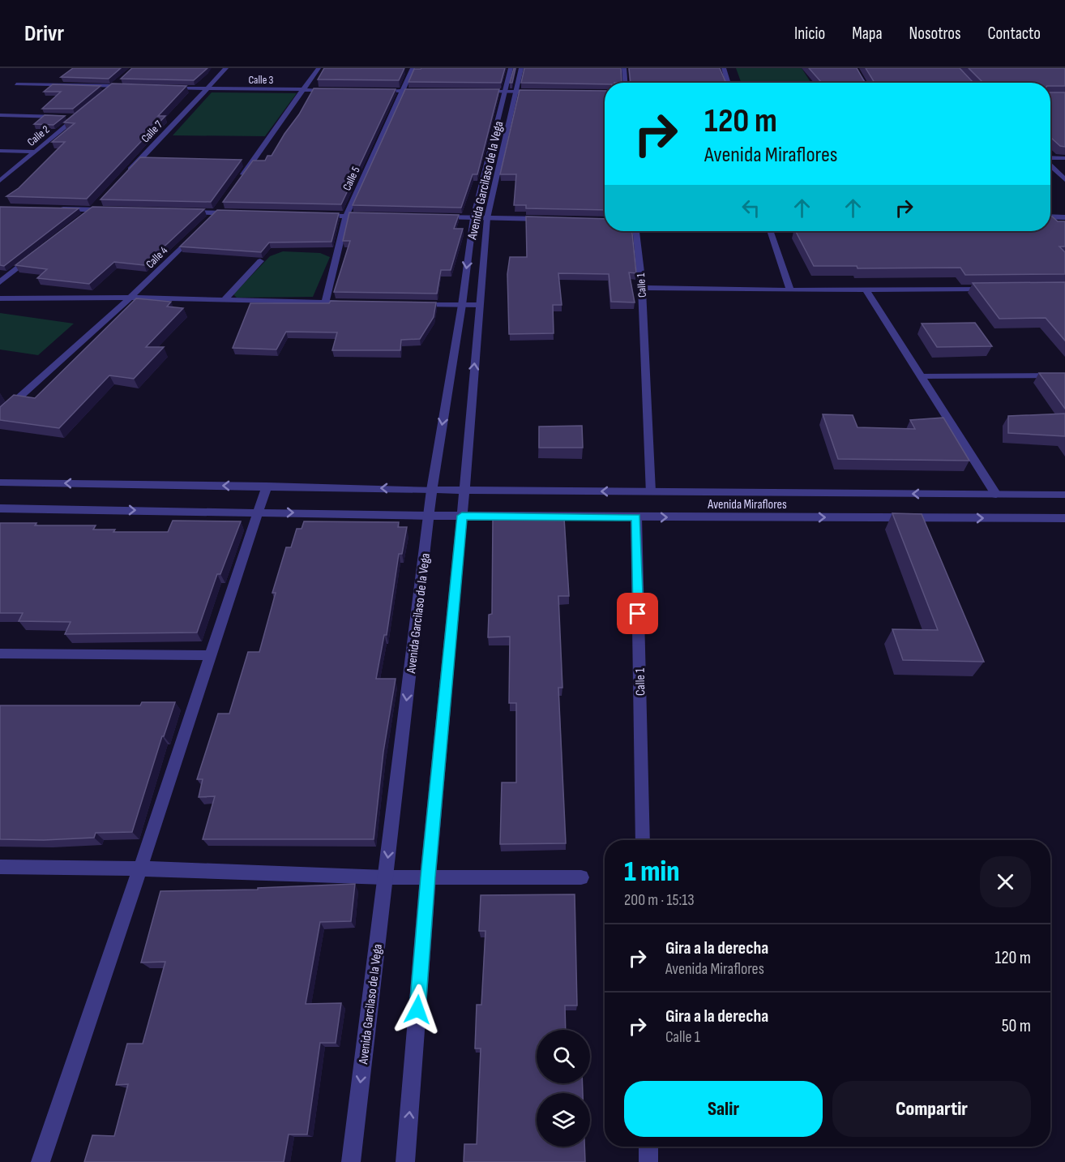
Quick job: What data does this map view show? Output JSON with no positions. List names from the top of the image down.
{
  "streets": {
    "street": [
      "Calle 3",
      "Calle 7",
      "Calle 2",
      "Calle 5",
      "Avenida Garcilaso de la Vega",
      "Calle 4",
      "Calle 1",
      "Avenida Miraflores"
    ]
  },
  "crossings": [
    ["Calle 3", "Calle 7"],
    ["Avenida Garcilaso de la Vega", "Avenida Miraflores"],
    ["Calle 1", "Avenida Miraflores"]
  ],
  "page": {
    "header": "Drivr",
    "nav": [
      "Inicio",
      "Mapa",
      "Nosotros",
      "Contacto"
    ],
    "turn": ["120 m", "Avenida Miraflores"],
    "heading": ["1 min", "200 m · 15:13"],
    "list": [
      {
        "name": "Gira a la derecha",
        "note": "Avenida Miraflores",
        "value": "120 m"
      },
      {
        "name": "Gira a la derecha",
        "note": "Calle 1",
        "value": "50 m"
      }
    ],
    "buttons": ["Salir", "Compartir"]
  }
}
